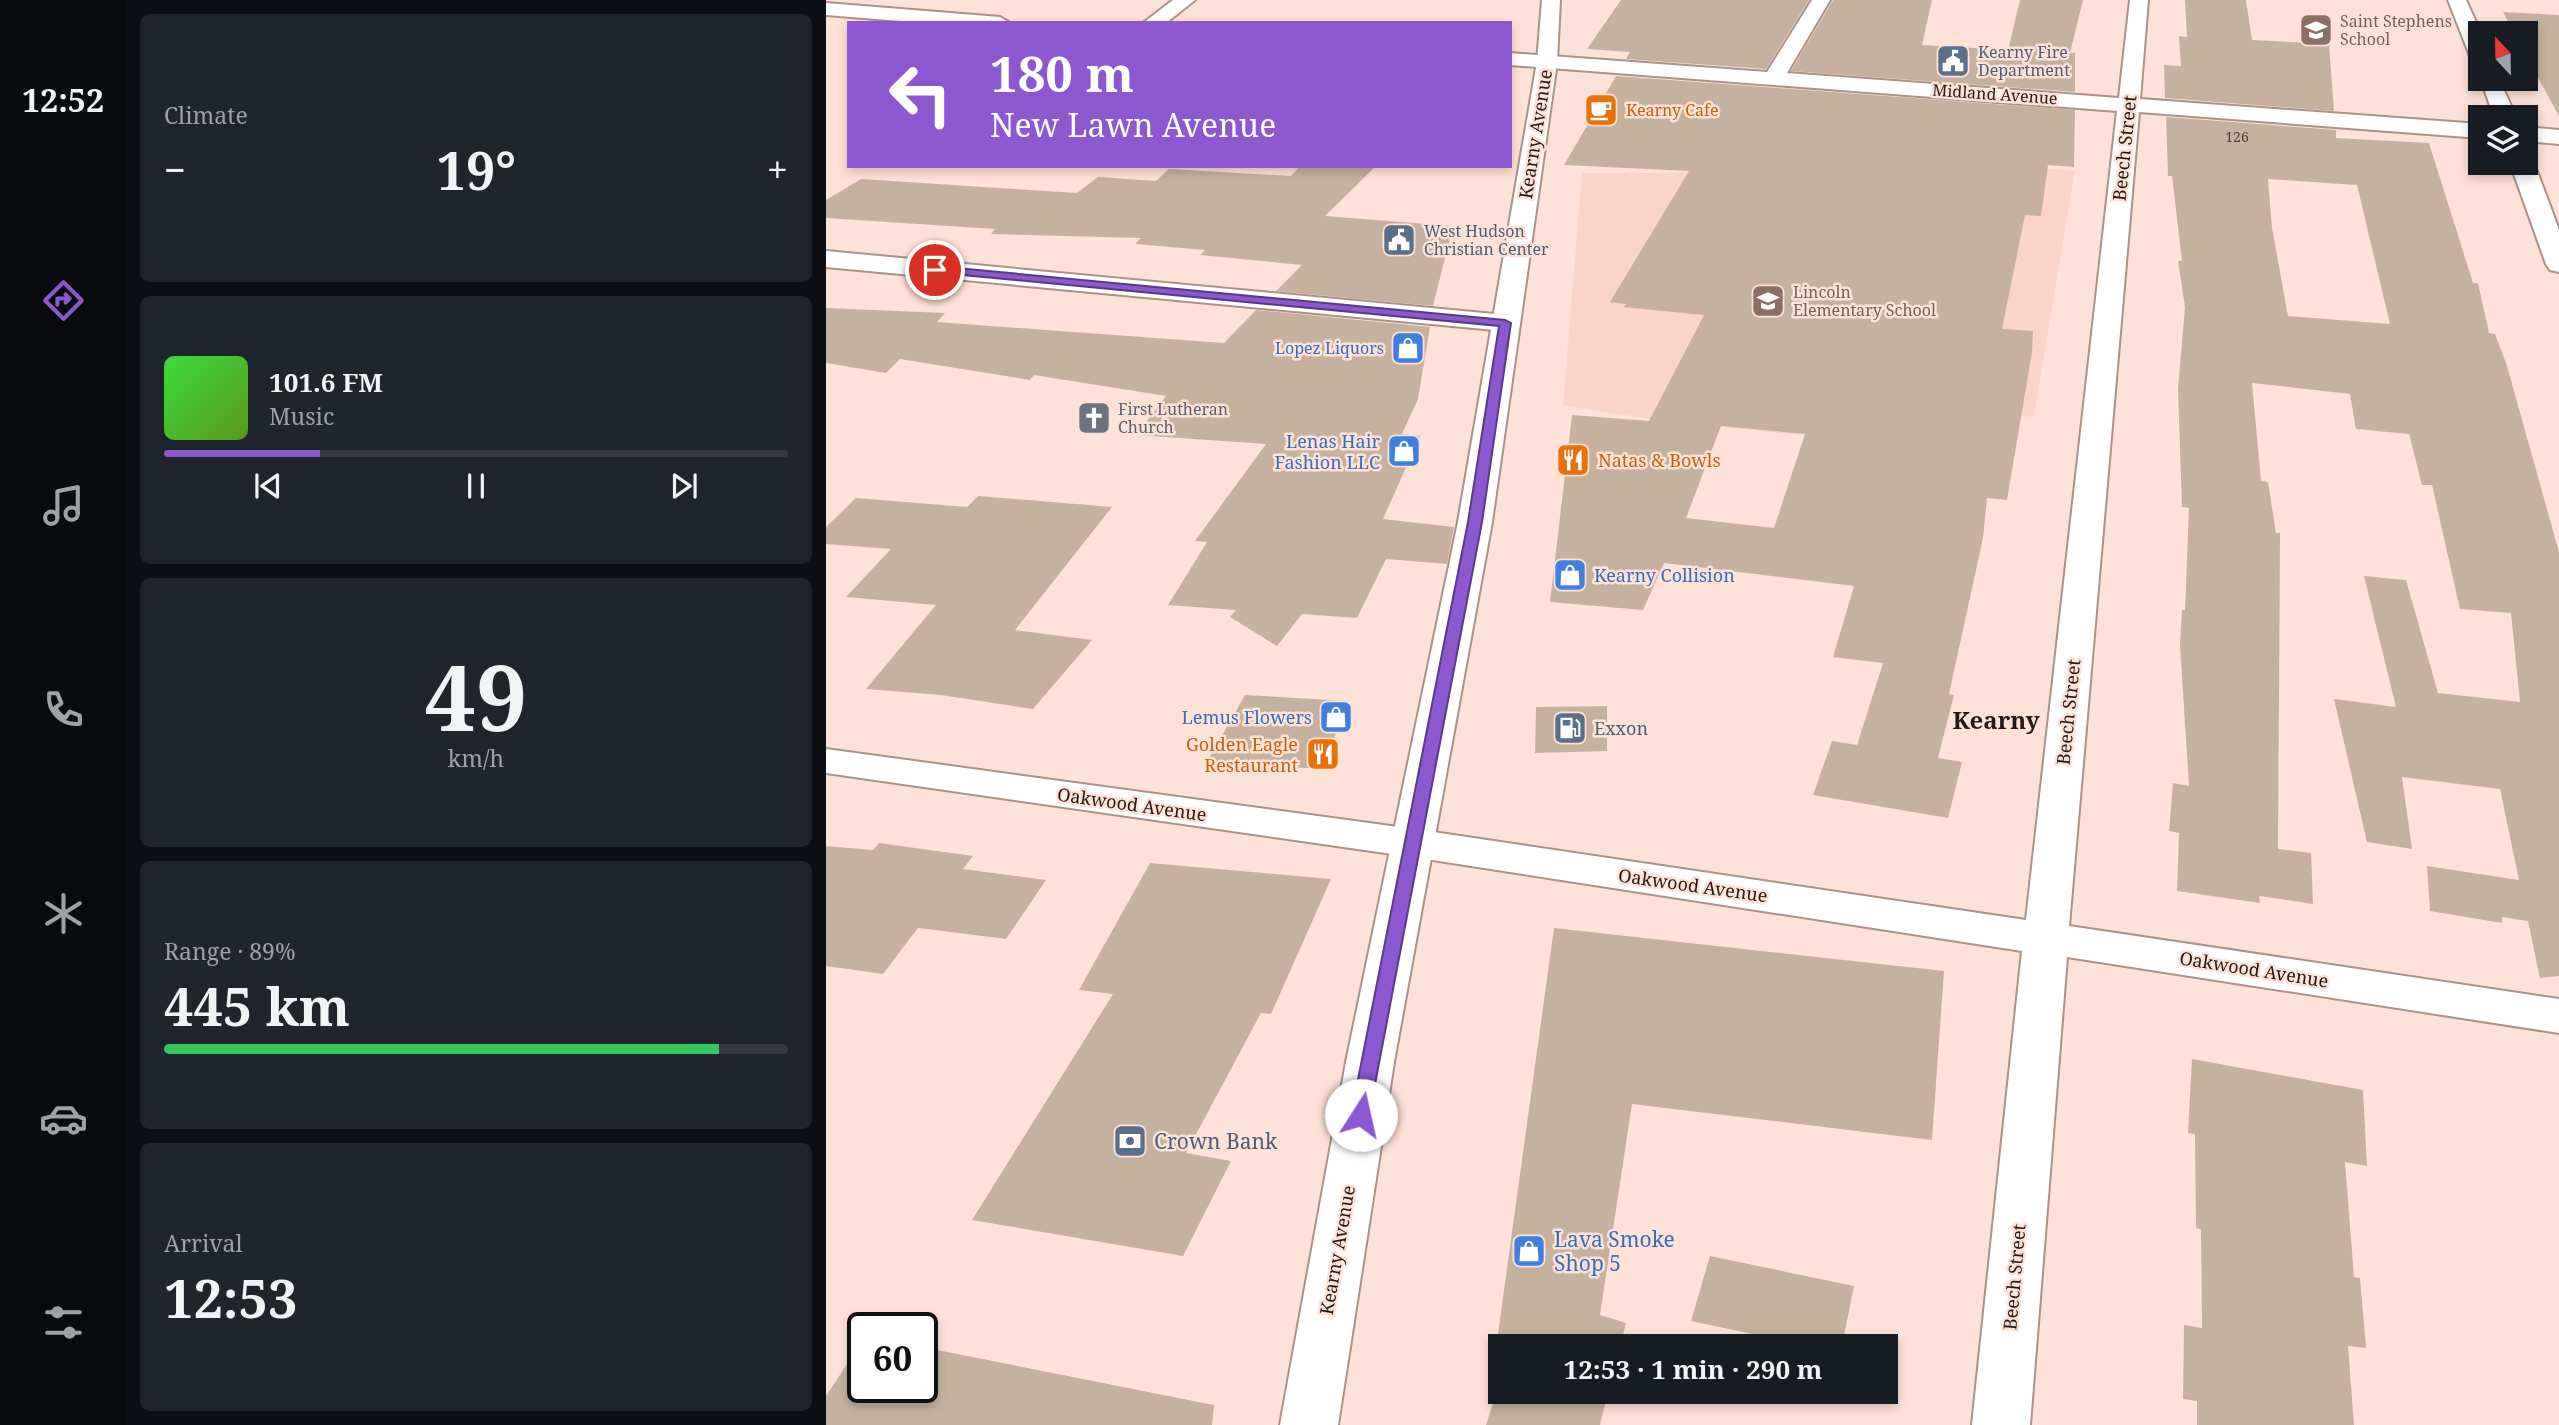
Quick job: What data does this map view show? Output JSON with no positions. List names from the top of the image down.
{
  "streets": {
    "street": [
      "Midland Avenue",
      "Kearny Avenue",
      "Beech Street",
      "Oakwood Avenue"
    ]
  },
  "crossings": [
    ["Midland Avenue", "Kearny Avenue"],
    ["Midland Avenue", "Beech Street"],
    ["Kearny Avenue", "Oakwood Avenue"],
    ["Beech Street", "Oakwood Avenue"]
  ],
  "districts": ["Kearny"],
  "places": {
    "school or university": ["Saint Stephens School", "Lincoln Elementary School"],
    "public building": ["Kearny Fire Department", "West Hudson Christian Center"],
    "cafe": ["Kearny Cafe"],
    "shop": [
      "Lopez Liquors",
      "Lenas Hair Fashion LLC",
      "Kearny Collision",
      "Lemus Flowers",
      "Lava Smoke Shop 5"
    ],
    "church": ["First Lutheran Church"],
    "restaurant": ["Natas & Bowls", "Golden Eagle Restaurant"],
    "fuel station": ["Exxon"],
    "bank": ["Crown Bank"]
  },
  "house_numbers": ["126"],
  "north": "top",
  "page": {
    "tabs": "12:52",
    "tile": [
      "Climate",
      ["49", "km/h"],
      ["Range · 89%", "445 km"],
      ["Arrival", "12:53"]
    ],
    "turn": ["180 m", "New Lawn Avenue"],
    "heat": ["−", "19°", "+"],
    "song": ["101.6 FM", "Music"],
    "limit": "60",
    "trip": "12:53 · 1 min · 290 m"
  }
}
